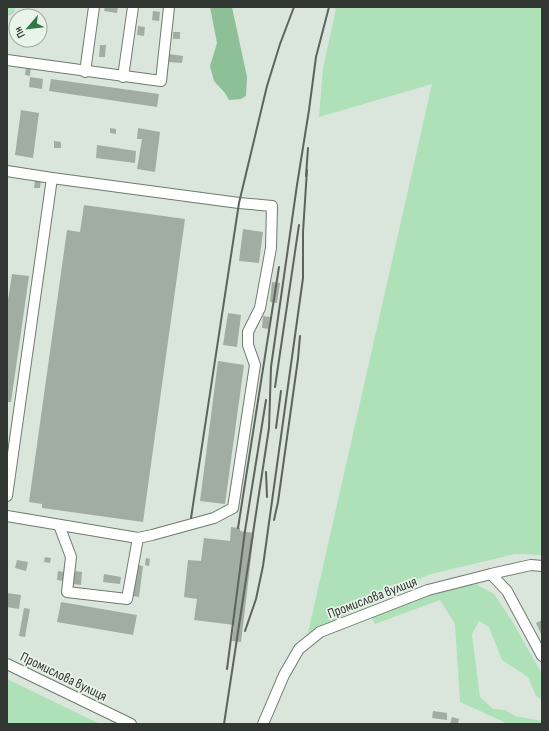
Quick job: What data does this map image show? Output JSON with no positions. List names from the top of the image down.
{
  "streets": {
    "street": ["Промислова вулиця"]
  },
  "north": "bottom left"
}
